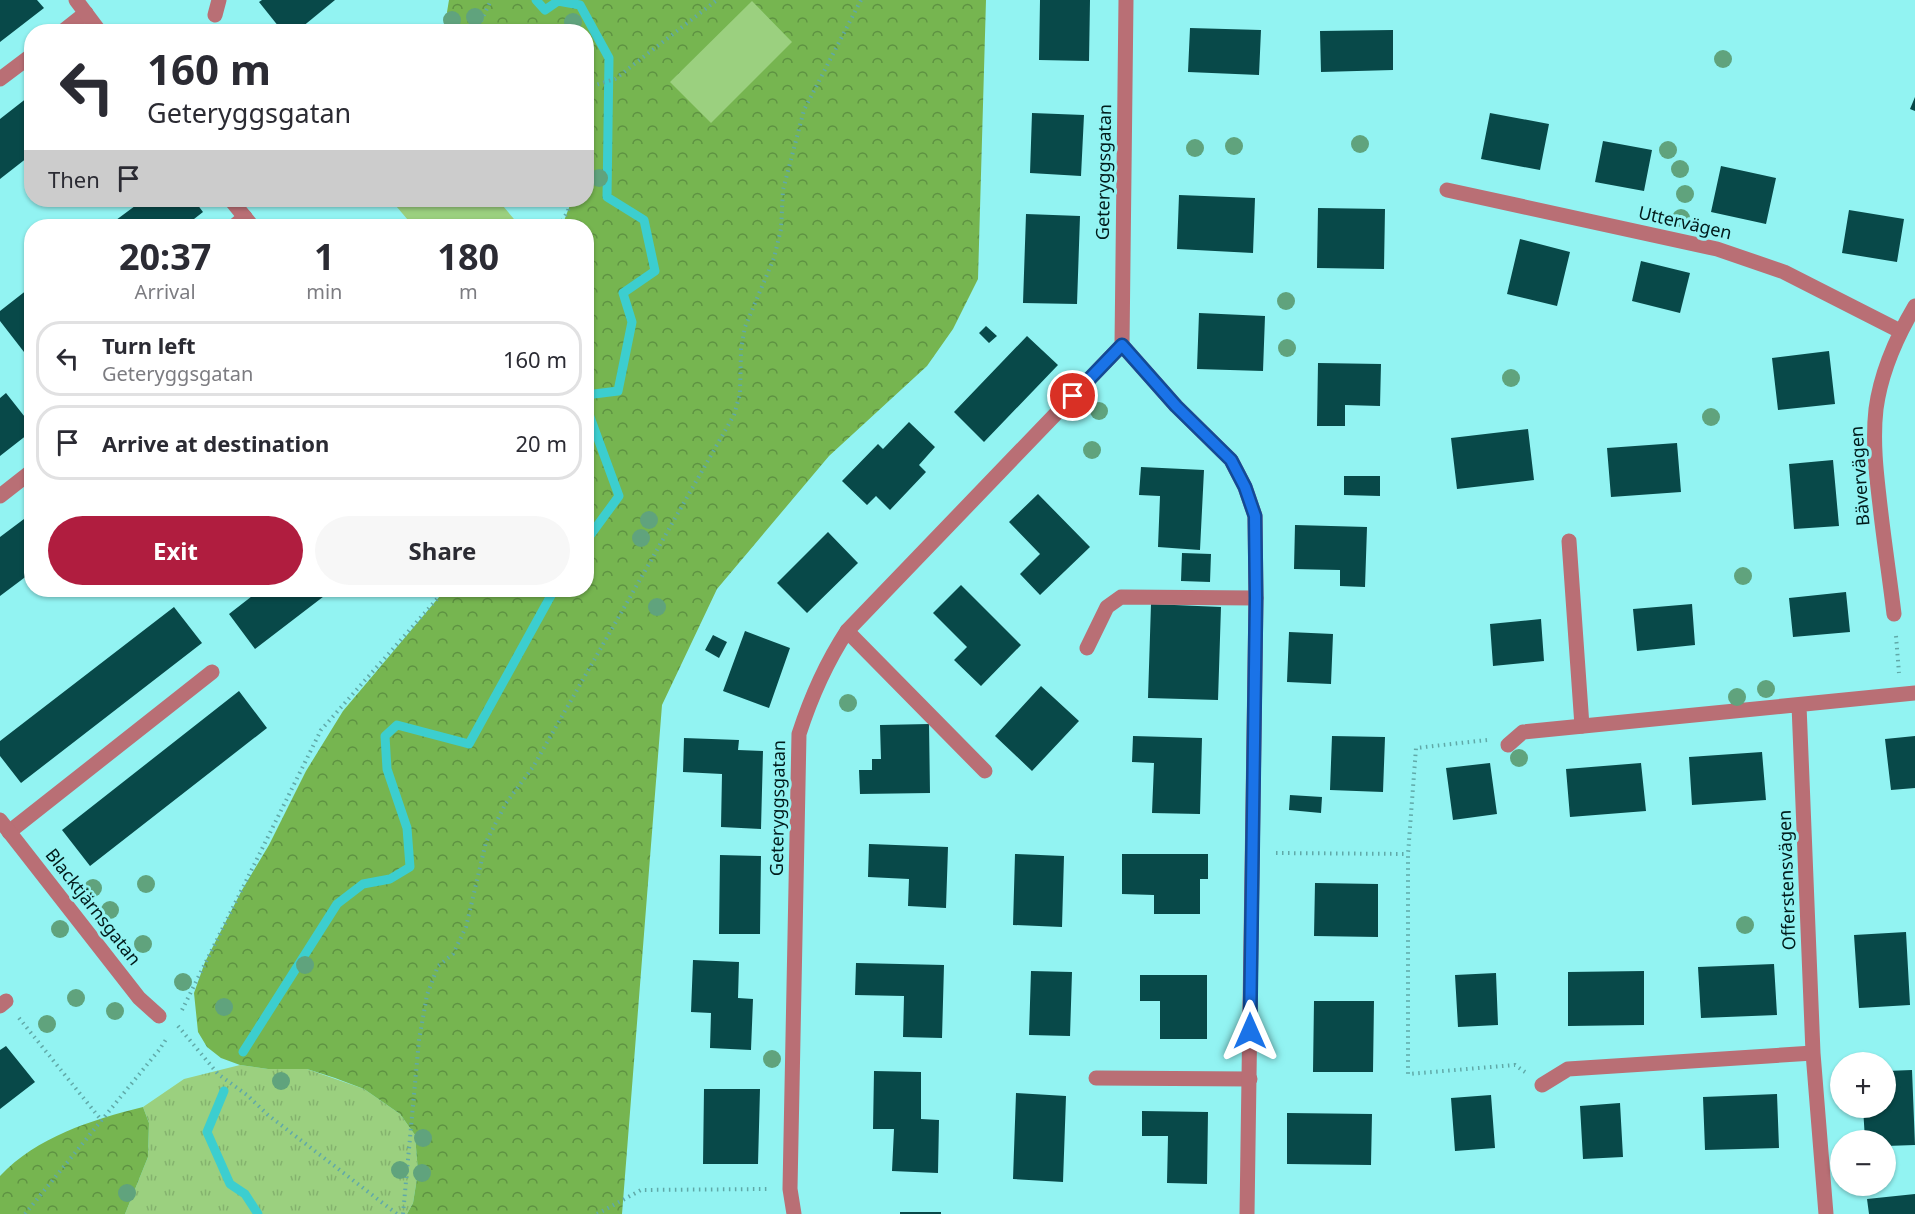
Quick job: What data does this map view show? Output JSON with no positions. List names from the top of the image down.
{
  "streets": {
    "street": [
      "Geteryggsgatan",
      "Uttervägen",
      "Bävervägen",
      "Offerstensvägen",
      "Blacktjärnsgatan"
    ]
  },
  "crossings": [
    ["Uttervägen", "Bävervägen"]
  ],
  "page": {
    "turn": ["160 m", "Geteryggsgatan"],
    "then": "Then",
    "eta": [
      "20:37",
      "Arrival",
      "1",
      "min",
      "180",
      "m"
    ],
    "list": [
      {
        "name": "Turn left",
        "note": "Geteryggsgatan",
        "value": "160 m"
      },
      {
        "name": "Arrive at destination",
        "value": "20 m"
      }
    ],
    "buttons": ["Exit", "Share"],
    "map_buttons": ["+", "−"]
  }
}
